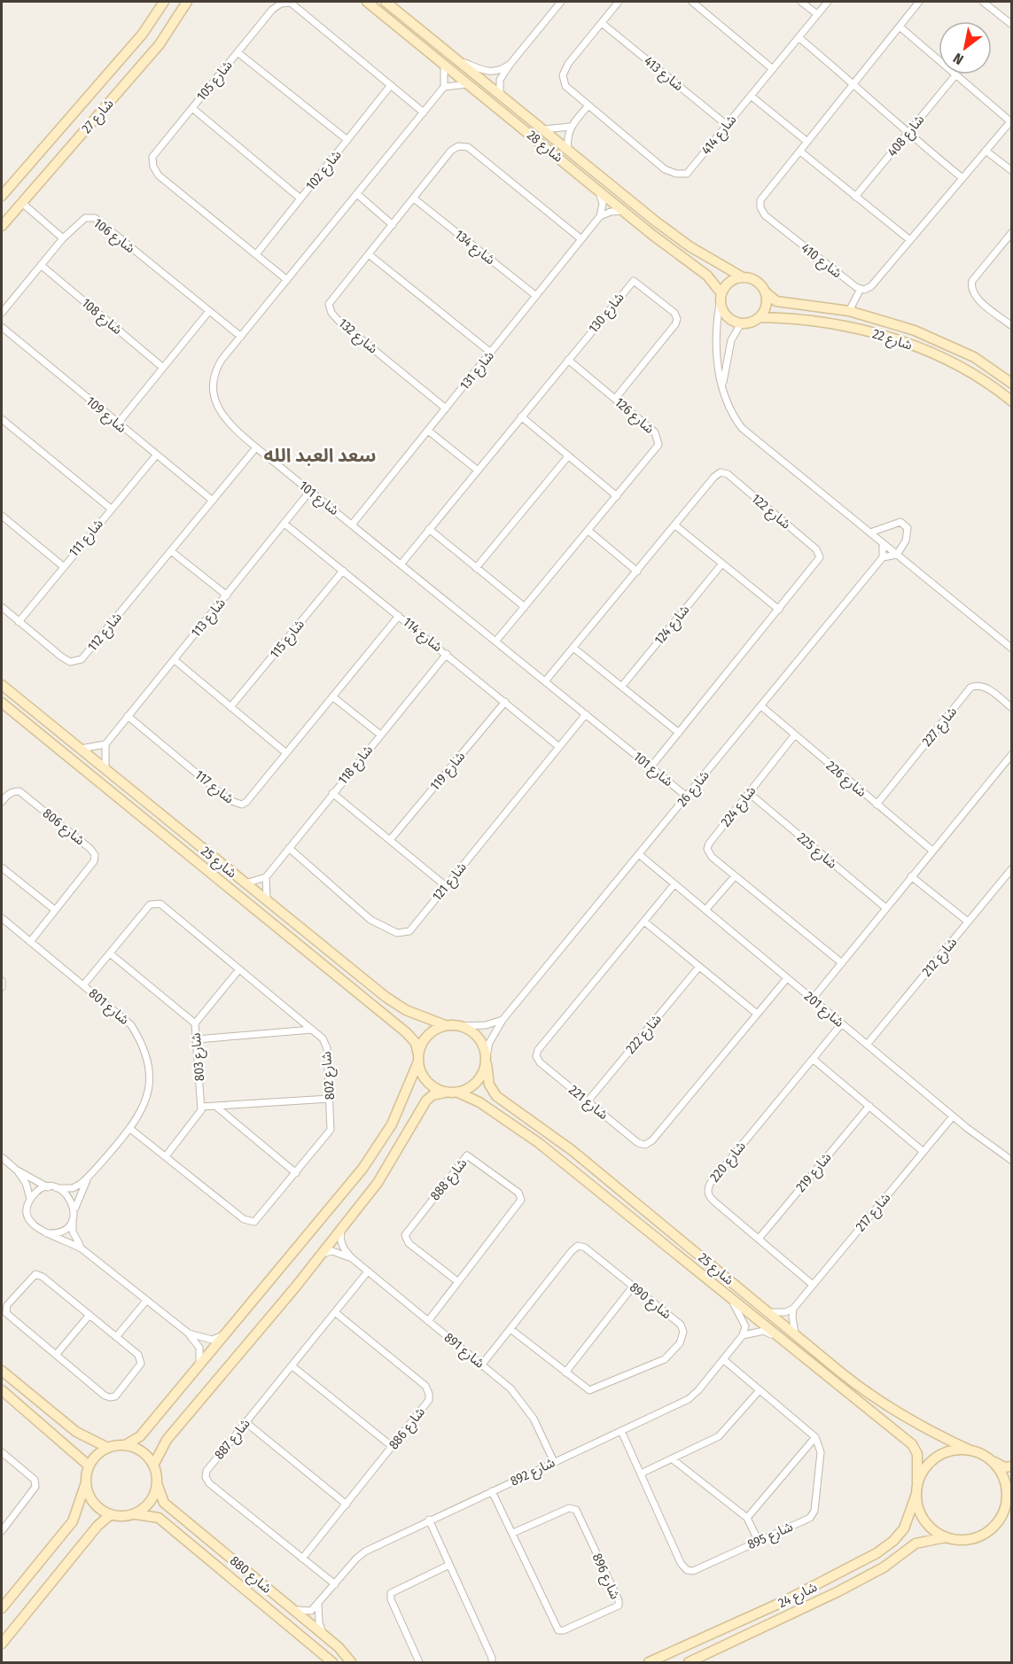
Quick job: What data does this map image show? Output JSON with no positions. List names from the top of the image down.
{
  "streets": {
    "street": [
      "شارع 413",
      "شارع 105",
      "شارع 27",
      "شارع 414",
      "شارع 408",
      "شارع 28",
      "شارع 102",
      "شارع 106",
      "شارع 134",
      "شارع 410",
      "شارع 130",
      "شارع 108",
      "شارع 132",
      "شارع 22",
      "شارع 131",
      "شارع 109",
      "شارع 126",
      "شارع 101",
      "شارع 122",
      "شارع 111",
      "شارع 113",
      "شارع 124",
      "شارع 112",
      "شارع 114",
      "شارع 115",
      "شارع 227",
      "شارع 118",
      "شارع 119",
      "شارع 226",
      "شارع 117",
      "شارع 26",
      "شارع 224",
      "شارع 806",
      "شارع 225",
      "شارع 25",
      "شارع 121",
      "شارع 212",
      "شارع 801",
      "شارع 201",
      "شارع 222",
      "شارع 803",
      "شارع 802",
      "شارع 221",
      "شارع 220",
      "شارع 219",
      "شارع 888",
      "شارع 217",
      "شارع 890",
      "شارع 891",
      "شارع 886",
      "شارع 887",
      "شارع 892",
      "شارع 895",
      "شارع 880",
      "شارع 896",
      "شارع 24"
    ]
  },
  "crossings": [
    ["شارع 413", "شارع 414"],
    ["شارع 105", "شارع 102"],
    ["شارع 105", "شارع 101"],
    ["شارع 28", "شارع 22"],
    ["شارع 106", "شارع 108"],
    ["شارع 106", "شارع 101"],
    ["شارع 134", "شارع 132"],
    ["شارع 134", "شارع 131"],
    ["شارع 130", "شارع 126"],
    ["شارع 130", "شارع 101"],
    ["شارع 132", "شارع 131"],
    ["شارع 131", "شارع 101"],
    ["شارع 109", "شارع 111"],
    ["شارع 109", "شارع 112"],
    ["شارع 126", "شارع 101"],
    ["شارع 101", "شارع 122"],
    ["شارع 101", "شارع 113"],
    ["شارع 101", "شارع 112"],
    ["شارع 101", "شارع 26"],
    ["شارع 101", "شارع 121"],
    ["شارع 111", "شارع 112"],
    ["شارع 113", "شارع 114"],
    ["شارع 113", "شارع 117"],
    ["شارع 114", "شارع 115"],
    ["شارع 114", "شارع 118"],
    ["شارع 114", "شارع 119"],
    ["شارع 114", "شارع 117"],
    ["شارع 114", "شارع 121"],
    ["شارع 227", "شارع 226"],
    ["شارع 118", "شارع 121"],
    ["شارع 226", "شارع 26"],
    ["شارع 226", "شارع 224"],
    ["شارع 26", "شارع 25"],
    ["شارع 26", "شارع 201"],
    ["شارع 224", "شارع 225"],
    ["شارع 806", "شارع 801"],
    ["شارع 25", "شارع 24"],
    ["شارع 212", "شارع 201"],
    ["شارع 801", "شارع 802"],
    ["شارع 201", "شارع 221"],
    ["شارع 201", "شارع 220"],
    ["شارع 201", "شارع 217"],
    ["شارع 222", "شارع 221"],
    ["شارع 803", "شارع 802"],
    ["شارع 220", "شارع 219"],
    ["شارع 220", "شارع 217"],
    ["شارع 888", "شارع 891"],
    ["شارع 890", "شارع 891"],
    ["شارع 891", "شارع 887"],
    ["شارع 891", "شارع 892"],
    ["شارع 886", "شارع 887"],
    ["شارع 887", "شارع 892"],
    ["شارع 892", "شارع 895"],
    ["شارع 892", "شارع 896"]
  ],
  "districts": ["سعد العبد الله"],
  "north": "bottom left"
}
